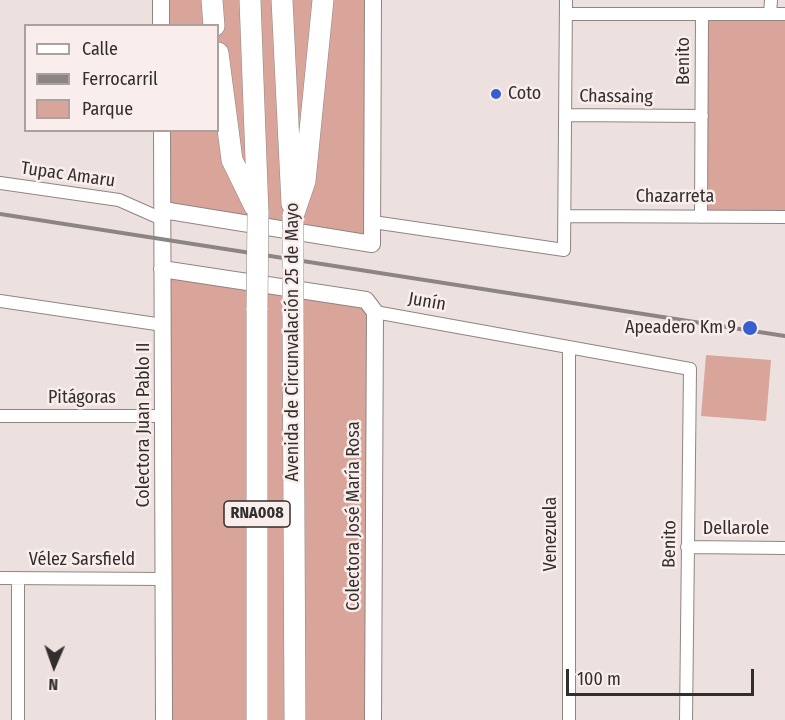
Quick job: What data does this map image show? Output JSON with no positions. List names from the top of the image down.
{
  "streets": {
    "highway": ["Avenida de Circunvalación 25 de Mayo", "RNA008"],
    "main road": ["Junín", "Colectora Juan Pablo II", "Colectora José María Rosa"],
    "street": [
      "Benito",
      "Chassaing",
      "Tupac Amaru",
      "Chazarreta",
      "Pitágoras",
      "Dellarole",
      "Venezuela",
      "Vélez Sarsfield"
    ]
  },
  "crossings": [
    ["Benito", "Chassaing"],
    ["Benito", "Chazarreta"],
    ["Benito", "Junín"],
    ["Benito", "Dellarole"],
    ["Tupac Amaru", "Colectora Juan Pablo II"],
    ["Junín", "Colectora Juan Pablo II"],
    ["Junín", "Colectora José María Rosa"],
    ["Junín", "Venezuela"],
    ["Pitágoras", "Colectora Juan Pablo II"],
    ["Colectora Juan Pablo II", "Vélez Sarsfield"]
  ],
  "places": ["Coto", "Apeadero Km 9"],
  "legend": ["Calle", "Ferrocarril", "Parque"],
  "scale_bar": "100 m",
  "north": "bottom"
}
